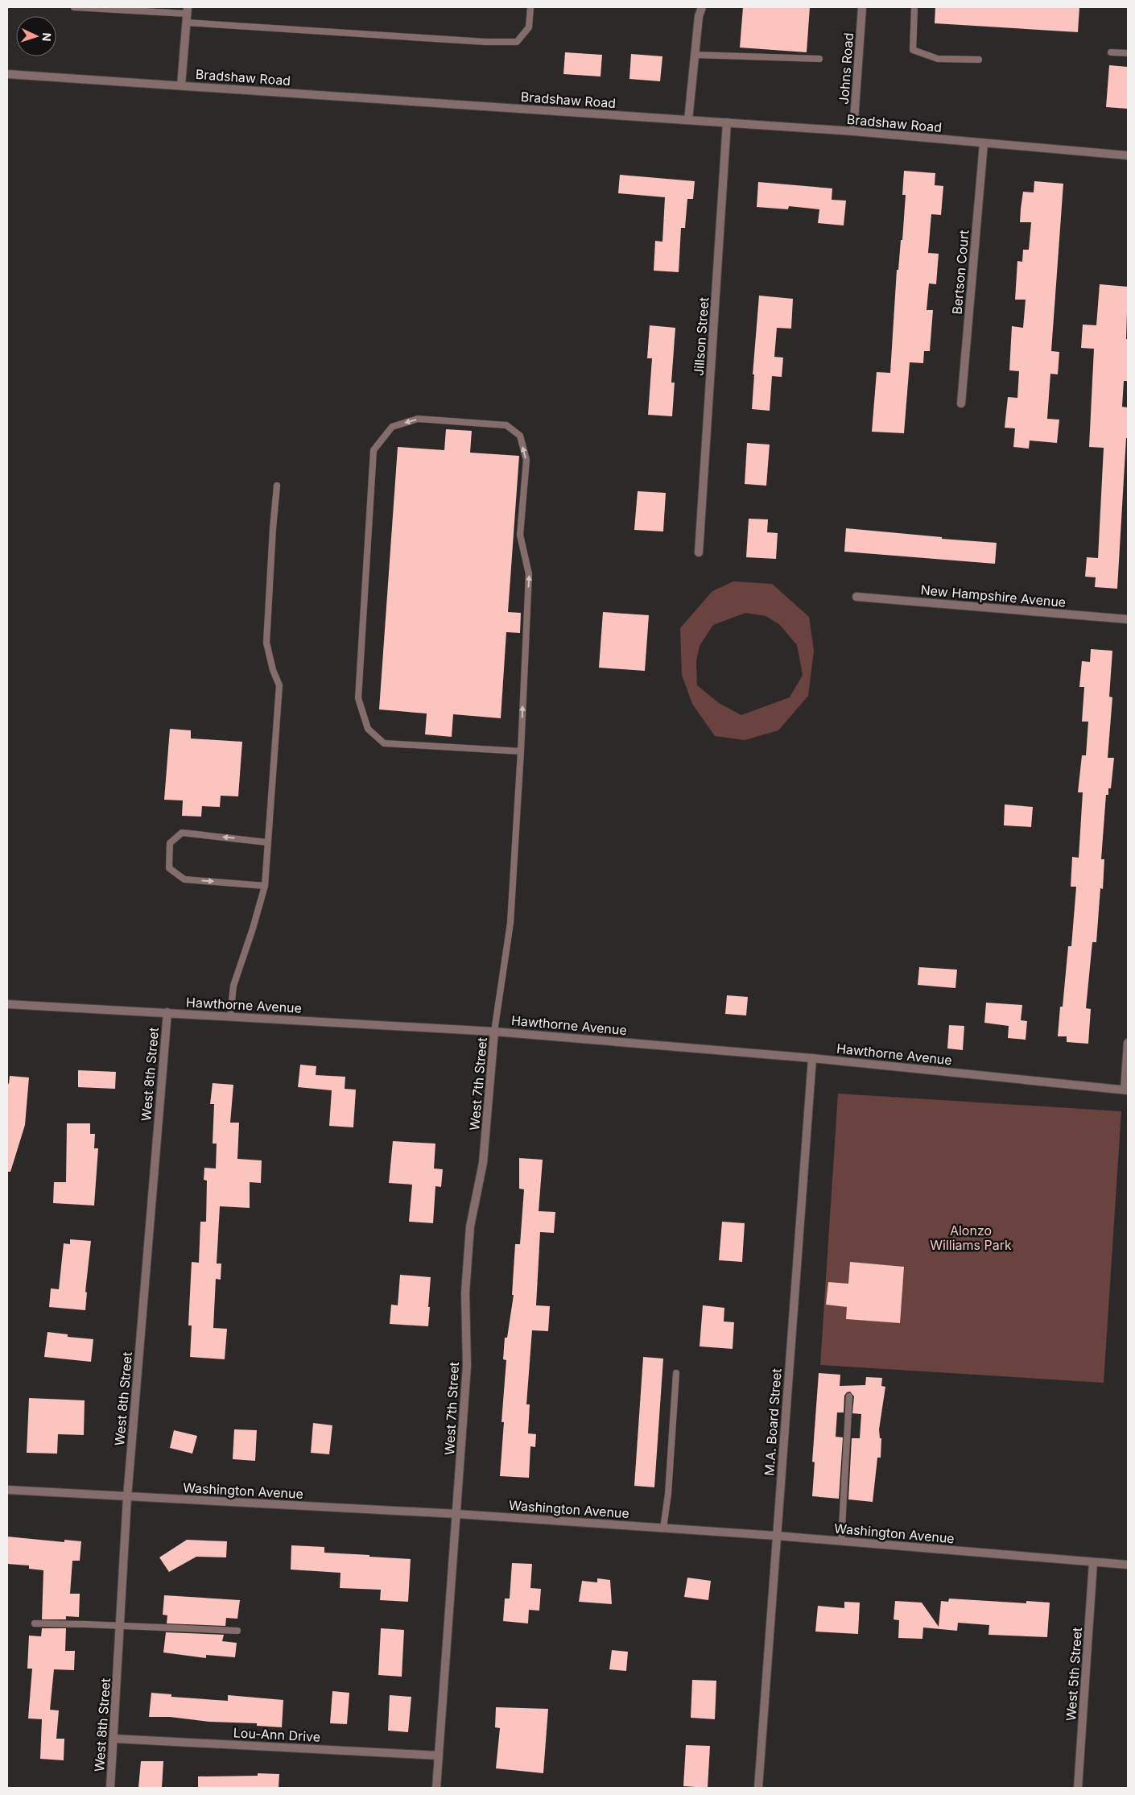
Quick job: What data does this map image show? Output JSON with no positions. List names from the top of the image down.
{
  "streets": {
    "street": [
      "Johns Road",
      "Bradshaw Road",
      "Bertson Court",
      "Jillson Street",
      "New Hampshire Avenue",
      "Hawthorne Avenue",
      "West 8th Street",
      "West 7th Street",
      "M.A. Board Street",
      "Washington Avenue",
      "West 5th Street",
      "Lou-Ann Drive"
    ]
  },
  "crossings": [
    ["Johns Road", "Bradshaw Road"],
    ["Bradshaw Road", "Bertson Court"],
    ["Bradshaw Road", "Jillson Street"],
    ["Hawthorne Avenue", "West 8th Street"],
    ["Hawthorne Avenue", "West 7th Street"],
    ["Hawthorne Avenue", "M.A. Board Street"],
    ["West 8th Street", "Washington Avenue"],
    ["West 8th Street", "Lou-Ann Drive"],
    ["West 7th Street", "Washington Avenue"],
    ["West 7th Street", "Lou-Ann Drive"],
    ["M.A. Board Street", "Washington Avenue"],
    ["Washington Avenue", "West 5th Street"]
  ],
  "parks": ["Alonzo Williams Park"],
  "north": "right"
}
